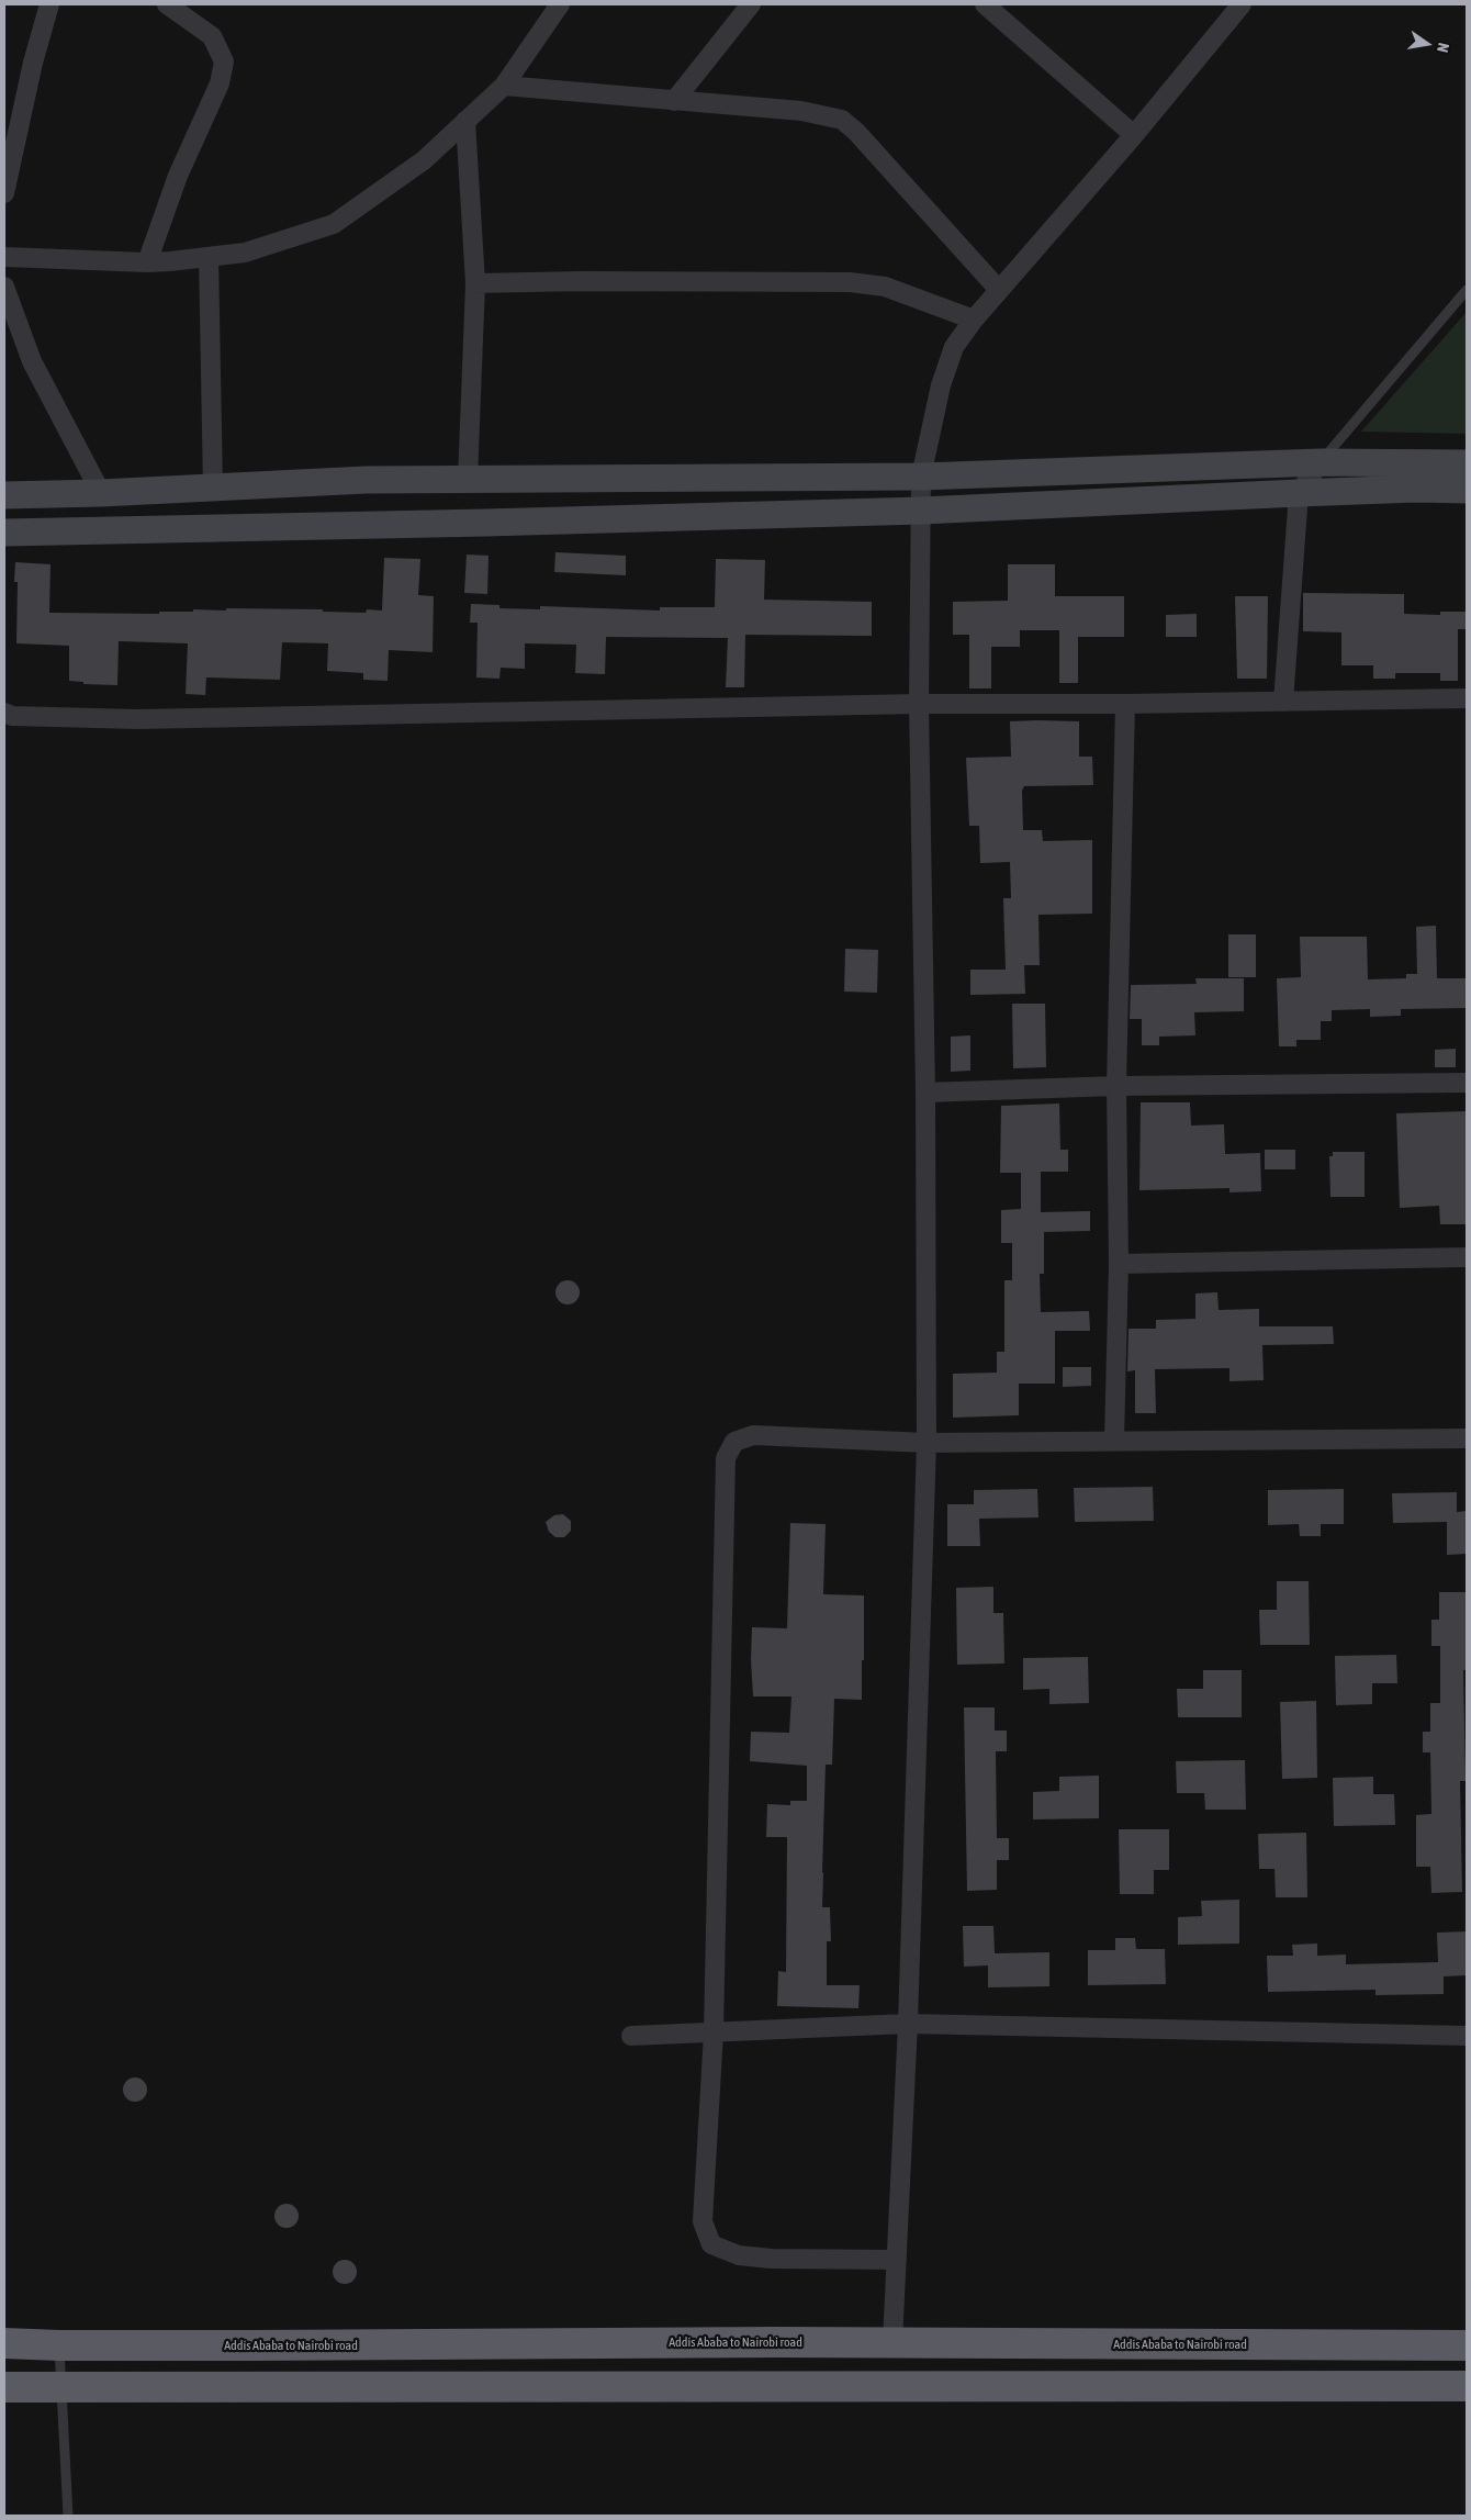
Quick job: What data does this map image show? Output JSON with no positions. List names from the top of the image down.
{
  "streets": {
    "highway": ["Addis Ababa to Nairobi road"]
  },
  "north": "right"
}
